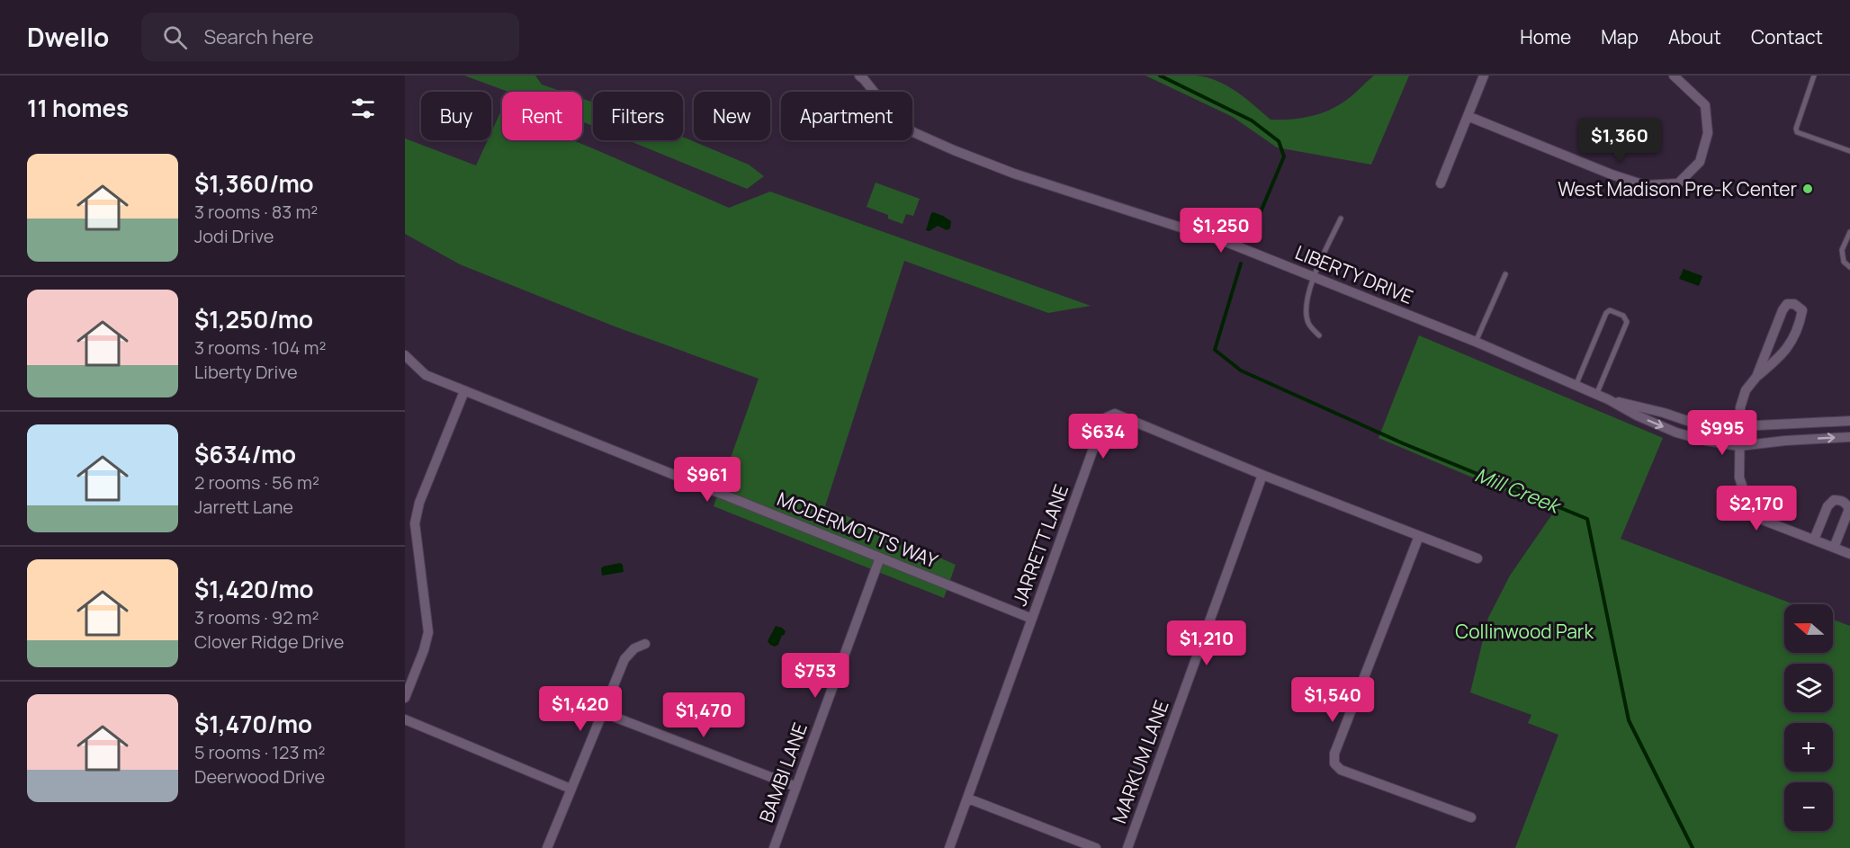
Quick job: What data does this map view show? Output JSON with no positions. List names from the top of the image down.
{
  "streets": {
    "street": [
      "LIBERTY DRIVE",
      "MCDERMOTTS WAY",
      "JARRETT LANE",
      "MARKUM LANE",
      "BAMBI LANE"
    ]
  },
  "crossings": [
    ["MCDERMOTTS WAY", "JARRETT LANE"],
    ["MCDERMOTTS WAY", "BAMBI LANE"],
    ["JARRETT LANE", "MARKUM LANE"]
  ],
  "water": ["Mill Creek"],
  "parks": ["Collinwood Park"],
  "places": ["West Madison Pre-K Center"],
  "north": "left",
  "page": {
    "header": "Dwello",
    "search": "Search here",
    "nav": [
      "Home",
      "Map",
      "About",
      "Contact"
    ],
    "heading": "11 homes",
    "chip": [
      "Buy",
      "Rent",
      "Filters",
      "New",
      "Apartment"
    ],
    "price": [
      "$1,360",
      "$1,250",
      "$995",
      "$634",
      "$961",
      "$2,170",
      "$1,210",
      "$753",
      "$1,540",
      "$1,420",
      "$1,470"
    ],
    "list": [
      {
        "name": "$1,360/mo",
        "note": "3 rooms · 83 m² · Jodi Drive"
      },
      {
        "name": "$1,250/mo",
        "note": "3 rooms · 104 m² · Liberty Drive"
      },
      {
        "name": "$634/mo",
        "note": "2 rooms · 56 m² · Jarrett Lane"
      },
      {
        "name": "$1,420/mo",
        "note": "3 rooms · 92 m² · Clover Ridge Drive"
      },
      {
        "name": "$1,470/mo",
        "note": "5 rooms · 123 m² · Deerwood Drive"
      }
    ],
    "map_buttons": ["+", "−"]
  }
}
